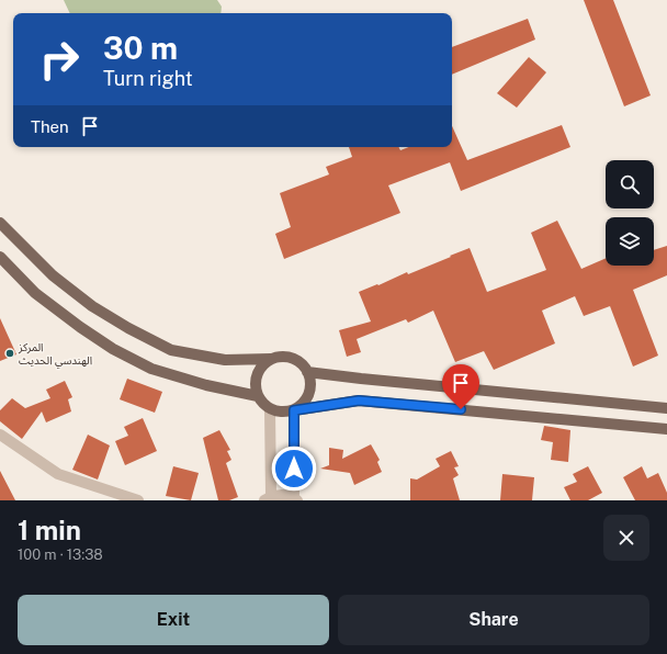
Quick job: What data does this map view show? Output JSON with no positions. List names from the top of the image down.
{
  "places": ["المركز الهندسي الحديث"],
  "page": {
    "turn": ["30 m", "Turn right"],
    "then": "Then",
    "heading": ["1 min", "100 m · 13:38"],
    "buttons": ["Exit", "Share"]
  }
}
